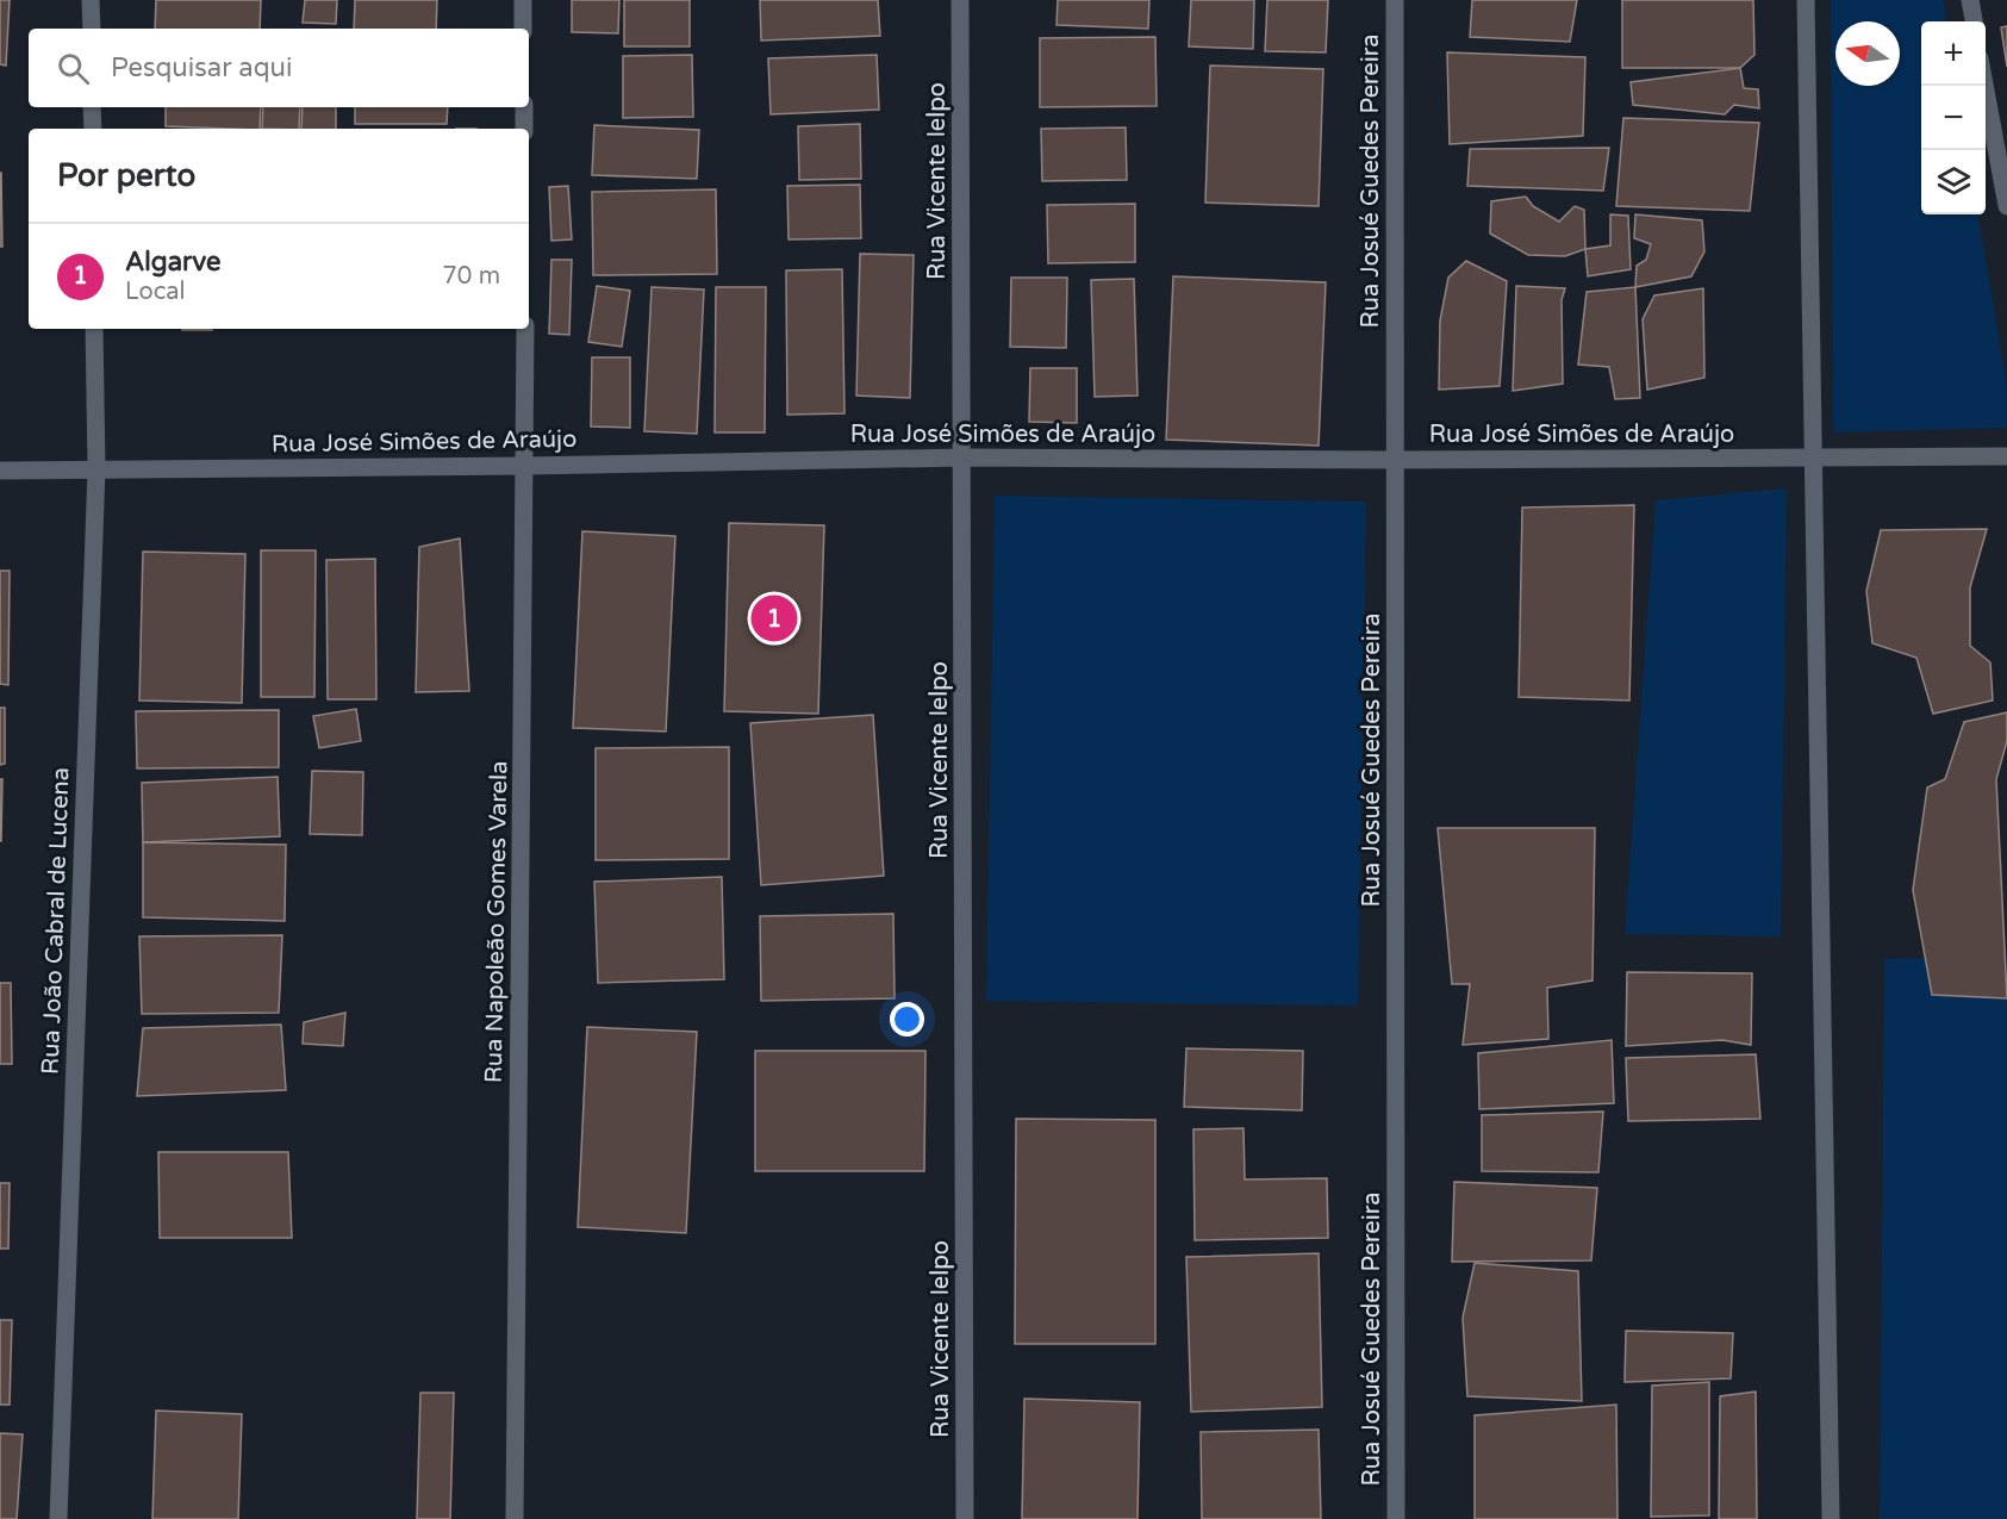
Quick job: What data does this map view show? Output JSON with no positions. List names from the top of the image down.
{
  "streets": {
    "street": [
      "Rua Vicente Ielpo",
      "Rua Josué Guedes Pereira",
      "Rua José Simões de Araújo",
      "Rua João Cabral de Lucena",
      "Rua Napoleão Gomes Varela"
    ]
  },
  "crossings": [
    ["Rua Vicente Ielpo", "Rua José Simões de Araújo"],
    ["Rua Josué Guedes Pereira", "Rua José Simões de Araújo"],
    ["Rua José Simões de Araújo", "Rua João Cabral de Lucena"],
    ["Rua José Simões de Araújo", "Rua Napoleão Gomes Varela"]
  ],
  "north": "left",
  "page": {
    "map_buttons": ["+", "−"],
    "search": "Pesquisar aqui",
    "heading": "Por perto",
    "list": [
      {
        "mark": "1",
        "name": "Algarve",
        "note": "Local",
        "value": "70 m"
      }
    ],
    "pins": "1"
  }
}
